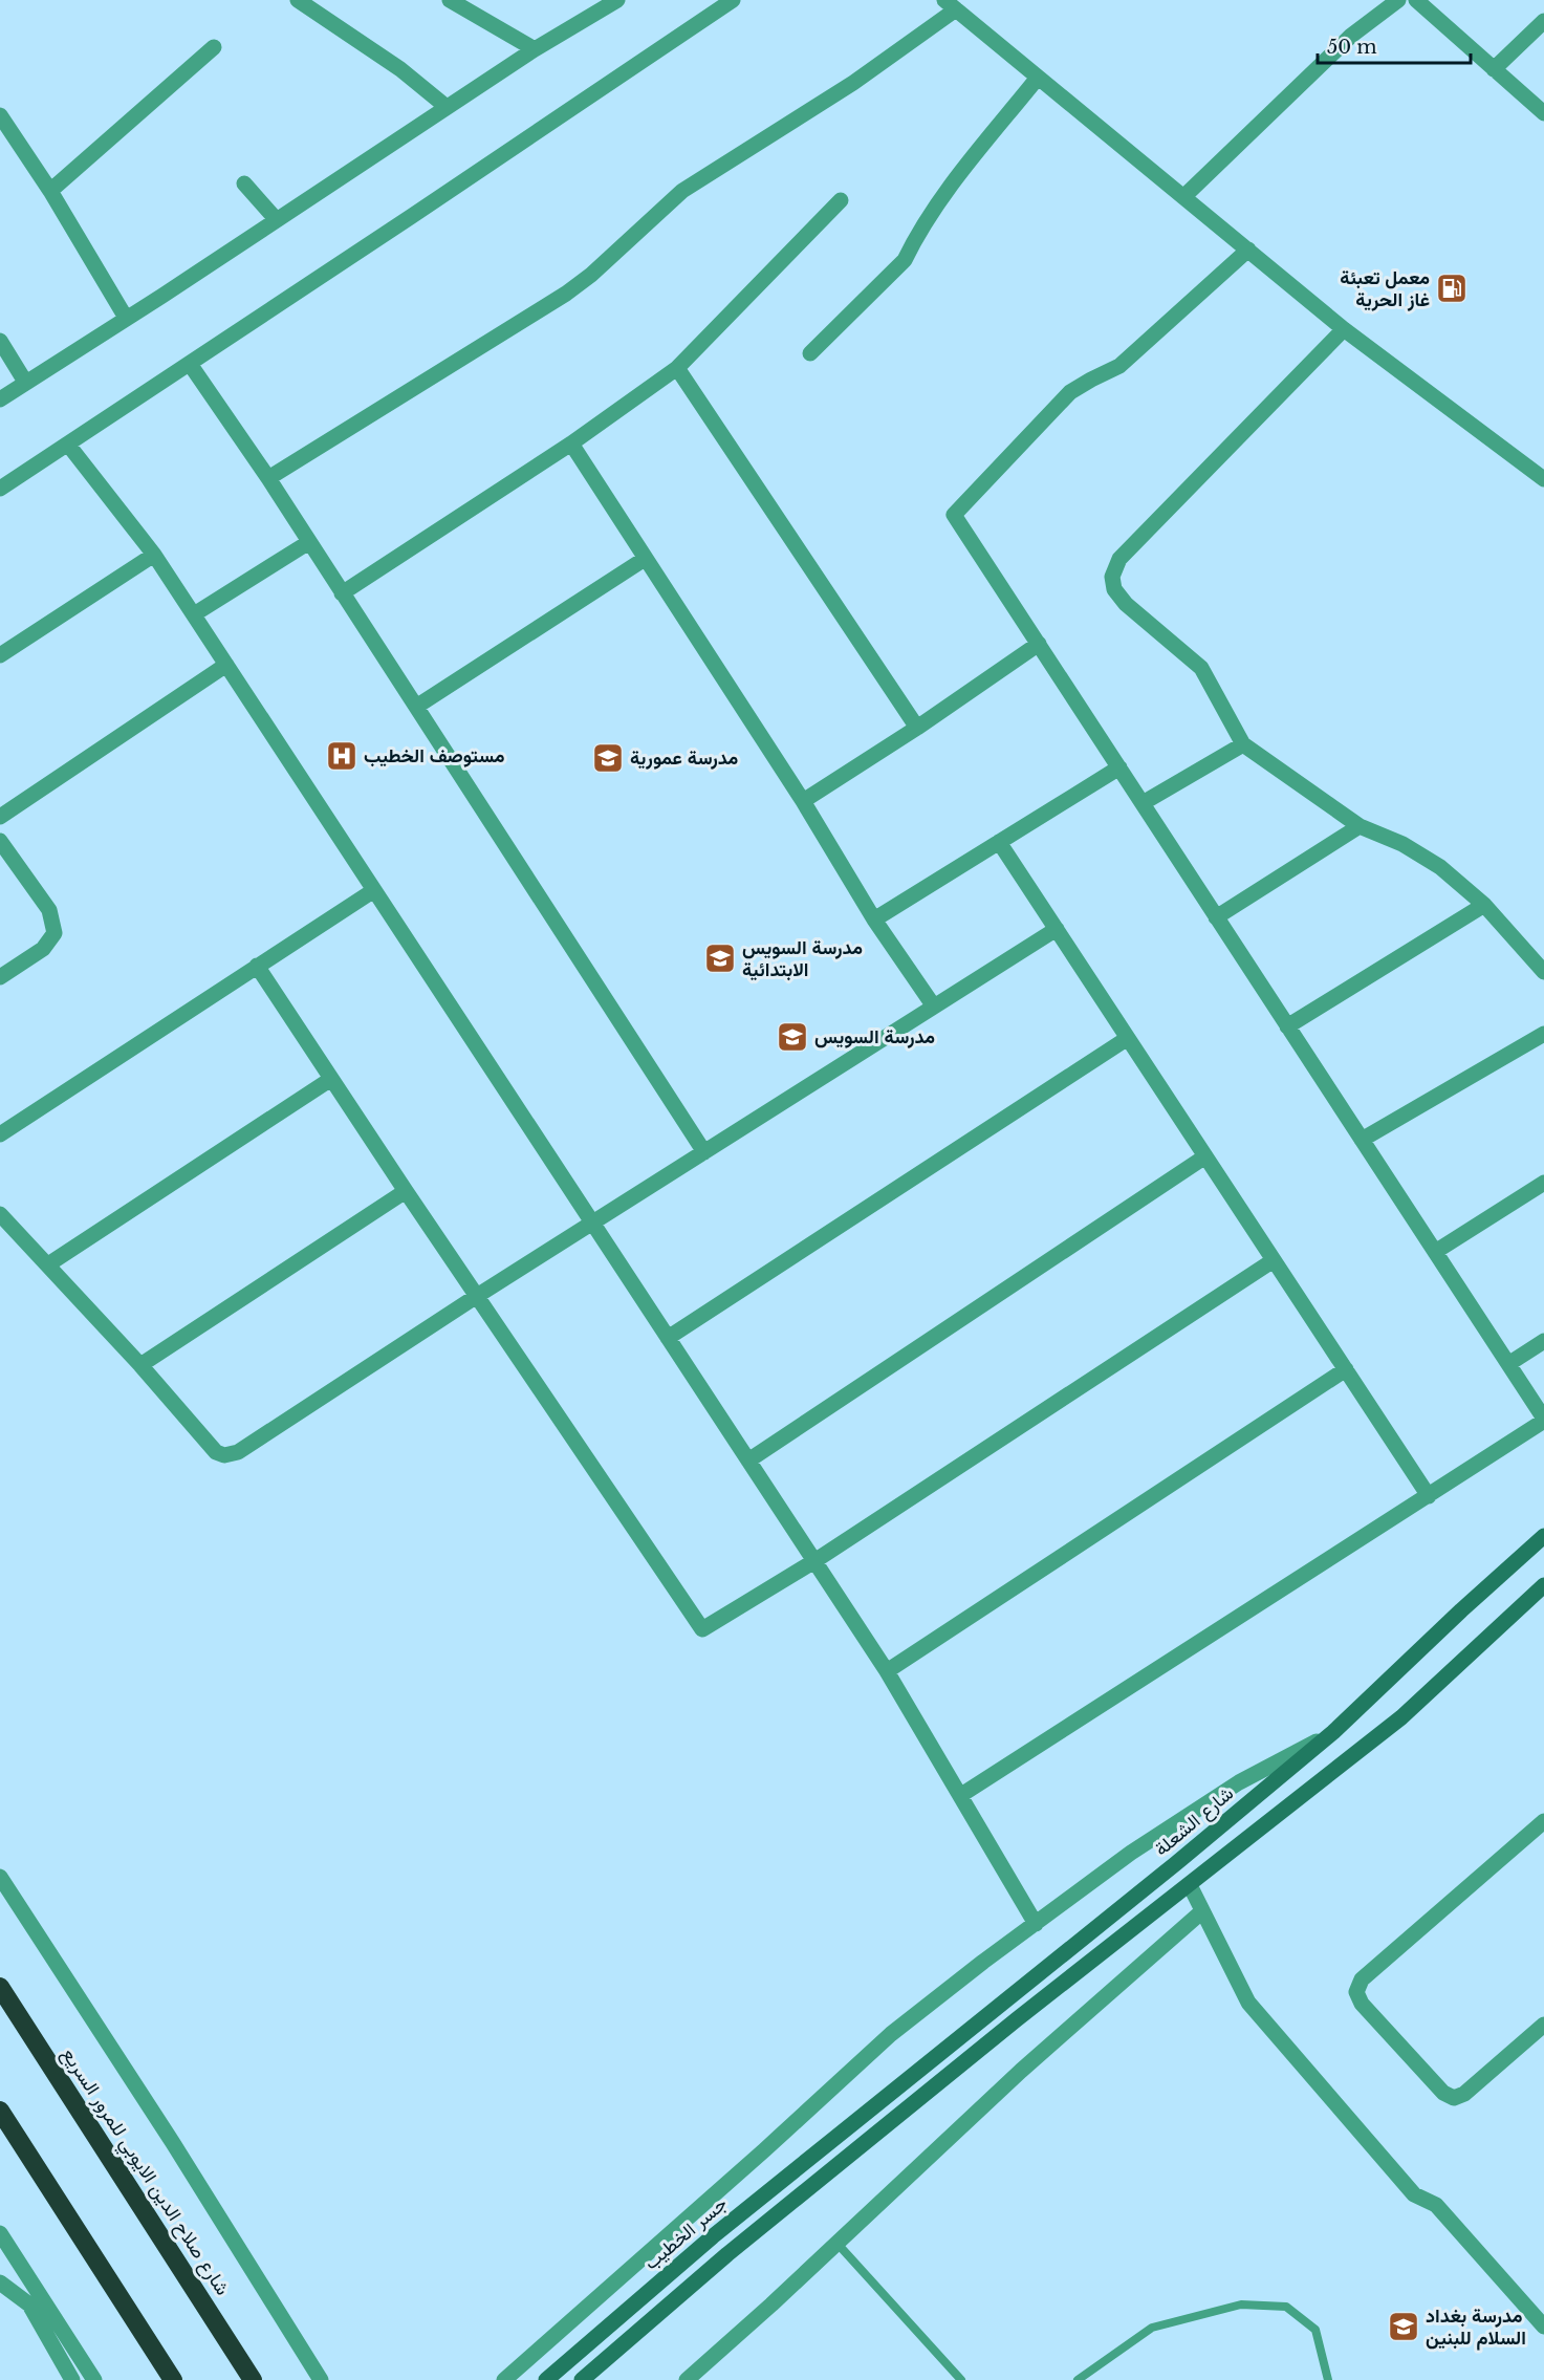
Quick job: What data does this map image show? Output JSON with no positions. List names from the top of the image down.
{
  "streets": {
    "highway": ["شارع صلاح الدين الايوبي للمرور السريع"],
    "main road": ["شارع الشعلة", "جسر الخطيب"]
  },
  "crossings": [
    ["شارع الشعلة", "جسر الخطيب"]
  ],
  "places": {
    "fuel station": ["معمل تعبئة غاز الحرية"],
    "hospital": ["مستوصف الخطيب"],
    "school or university": [
      "مدرسة عمورية",
      "مدرسة السويس الابتدائية",
      "مدرسة السويس",
      "مدرسة بغداد السلام للبنين"
    ]
  },
  "scale_bar": "50 m"
}
